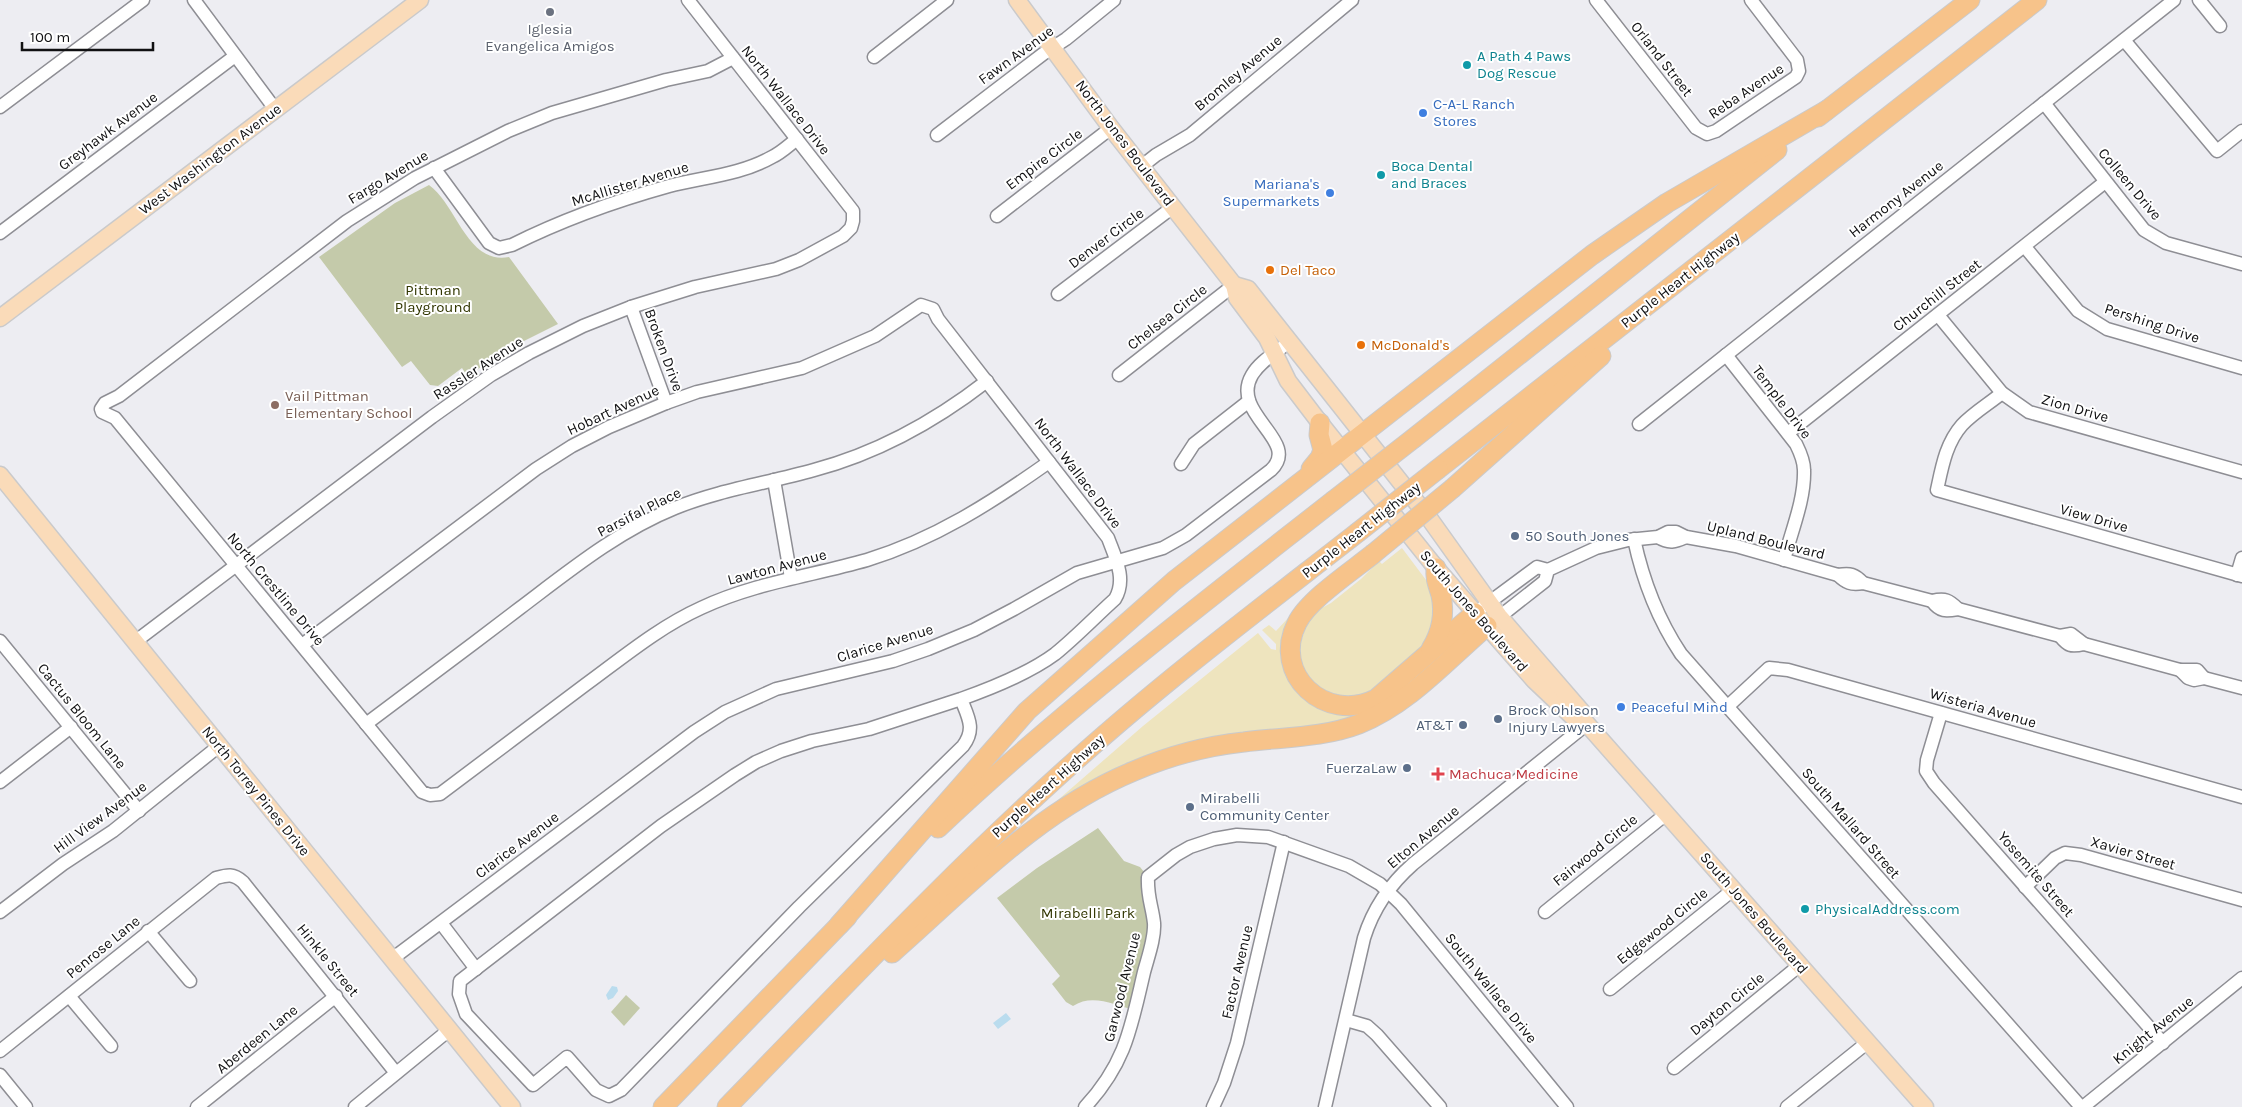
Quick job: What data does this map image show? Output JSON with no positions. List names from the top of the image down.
{
  "streets": {
    "highway": ["Purple Heart Highway"],
    "main road": [
      "North Jones Boulevard",
      "West Washington Avenue",
      "South Jones Boulevard",
      "North Torrey Pines Drive"
    ],
    "street": [
      "Fawn Avenue",
      "Orland Street",
      "Bromley Avenue",
      "Reba Avenue",
      "North Wallace Drive",
      "Greyhawk Avenue",
      "Empire Circle",
      "Fargo Avenue",
      "McAllister Avenue",
      "Colleen Drive",
      "Harmony Avenue",
      "Denver Circle",
      "Churchill Street",
      "Chelsea Circle",
      "Pershing Drive",
      "Broken Drive",
      "Rassler Avenue",
      "Temple Drive",
      "Zion Drive",
      "Hobart Avenue",
      "Parsifal Place",
      "View Drive",
      "Upland Boulevard",
      "Lawton Avenue",
      "North Crestline Drive",
      "Clarice Avenue",
      "Wisteria Avenue",
      "Cactus Bloom Lane",
      "Hill View Avenue",
      "South Mallard Street",
      "Elton Avenue",
      "Fairwood Circle",
      "Xavier Street",
      "Yosemite Street",
      "Edgewood Circle",
      "Penrose Lane",
      "Hinkle Street",
      "Factor Avenue",
      "Garwood Avenue",
      "South Wallace Drive",
      "Dayton Circle",
      "Knight Avenue",
      "Aberdeen Lane"
    ]
  },
  "crossings": [
    ["Fawn Avenue", "North Jones Boulevard"],
    ["Orland Street", "Reba Avenue"],
    ["Bromley Avenue", "North Jones Boulevard"],
    ["North Wallace Drive", "Fargo Avenue"],
    ["North Wallace Drive", "McAllister Avenue"],
    ["North Wallace Drive", "Rassler Avenue"],
    ["North Wallace Drive", "Hobart Avenue"],
    ["North Wallace Drive", "Parsifal Place"],
    ["North Wallace Drive", "Lawton Avenue"],
    ["North Wallace Drive", "Clarice Avenue"],
    ["North Jones Boulevard", "Empire Circle"],
    ["North Jones Boulevard", "Denver Circle"],
    ["North Jones Boulevard", "Chelsea Circle"],
    ["North Jones Boulevard", "South Jones Boulevard"],
    ["Fargo Avenue", "McAllister Avenue"],
    ["Fargo Avenue", "North Crestline Drive"],
    ["Colleen Drive", "Harmony Avenue"],
    ["Colleen Drive", "Churchill Street"],
    ["Harmony Avenue", "Temple Drive"],
    ["Churchill Street", "Pershing Drive"],
    ["Churchill Street", "Temple Drive"],
    ["Churchill Street", "Zion Drive"],
    ["Broken Drive", "Rassler Avenue"],
    ["Broken Drive", "Hobart Avenue"],
    ["Rassler Avenue", "North Crestline Drive"],
    ["Rassler Avenue", "North Torrey Pines Drive"],
    ["Temple Drive", "Upland Boulevard"],
    ["Zion Drive", "View Drive"],
    ["Hobart Avenue", "North Crestline Drive"],
    ["Parsifal Place", "North Crestline Drive"],
    ["Upland Boulevard", "South Jones Boulevard"],
    ["Upland Boulevard", "South Mallard Street"],
    ["Lawton Avenue", "North Crestline Drive"],
    ["South Jones Boulevard", "Elton Avenue"],
    ["South Jones Boulevard", "Fairwood Circle"],
    ["South Jones Boulevard", "Edgewood Circle"],
    ["South Jones Boulevard", "Dayton Circle"],
    ["Clarice Avenue", "North Torrey Pines Drive"],
    ["Wisteria Avenue", "South Mallard Street"],
    ["Wisteria Avenue", "Yosemite Street"],
    ["Cactus Bloom Lane", "Hill View Avenue"],
    ["North Torrey Pines Drive", "Hill View Avenue"],
    ["South Mallard Street", "Knight Avenue"],
    ["Elton Avenue", "South Wallace Drive"],
    ["Xavier Street", "Yosemite Street"],
    ["Yosemite Street", "Knight Avenue"],
    ["Penrose Lane", "Hinkle Street"],
    ["Hinkle Street", "Aberdeen Lane"],
    ["Factor Avenue", "South Wallace Drive"],
    ["Garwood Avenue", "South Wallace Drive"]
  ],
  "parks": ["Pittman Playground", "Mirabelli Park"],
  "places": {
    "other": [
      "Iglesia Evangelica Amigos",
      "A Path 4 Paws Dog Rescue",
      "C-A-L Ranch Stores",
      "Boca Dental and Braces",
      "Mariana's Supermarkets",
      "Del Taco",
      "McDonald's",
      "Vail Pittman Elementary School",
      "50 South Jones",
      "Peaceful Mind",
      "Brock Ohlson Injury Lawyers",
      "AT&T",
      "FuerzaLaw",
      "Mirabelli Community Center",
      "PhysicalAddress.com"
    ],
    "health": ["Machuca Medicine"]
  },
  "scale_bar": "100 m"
}
